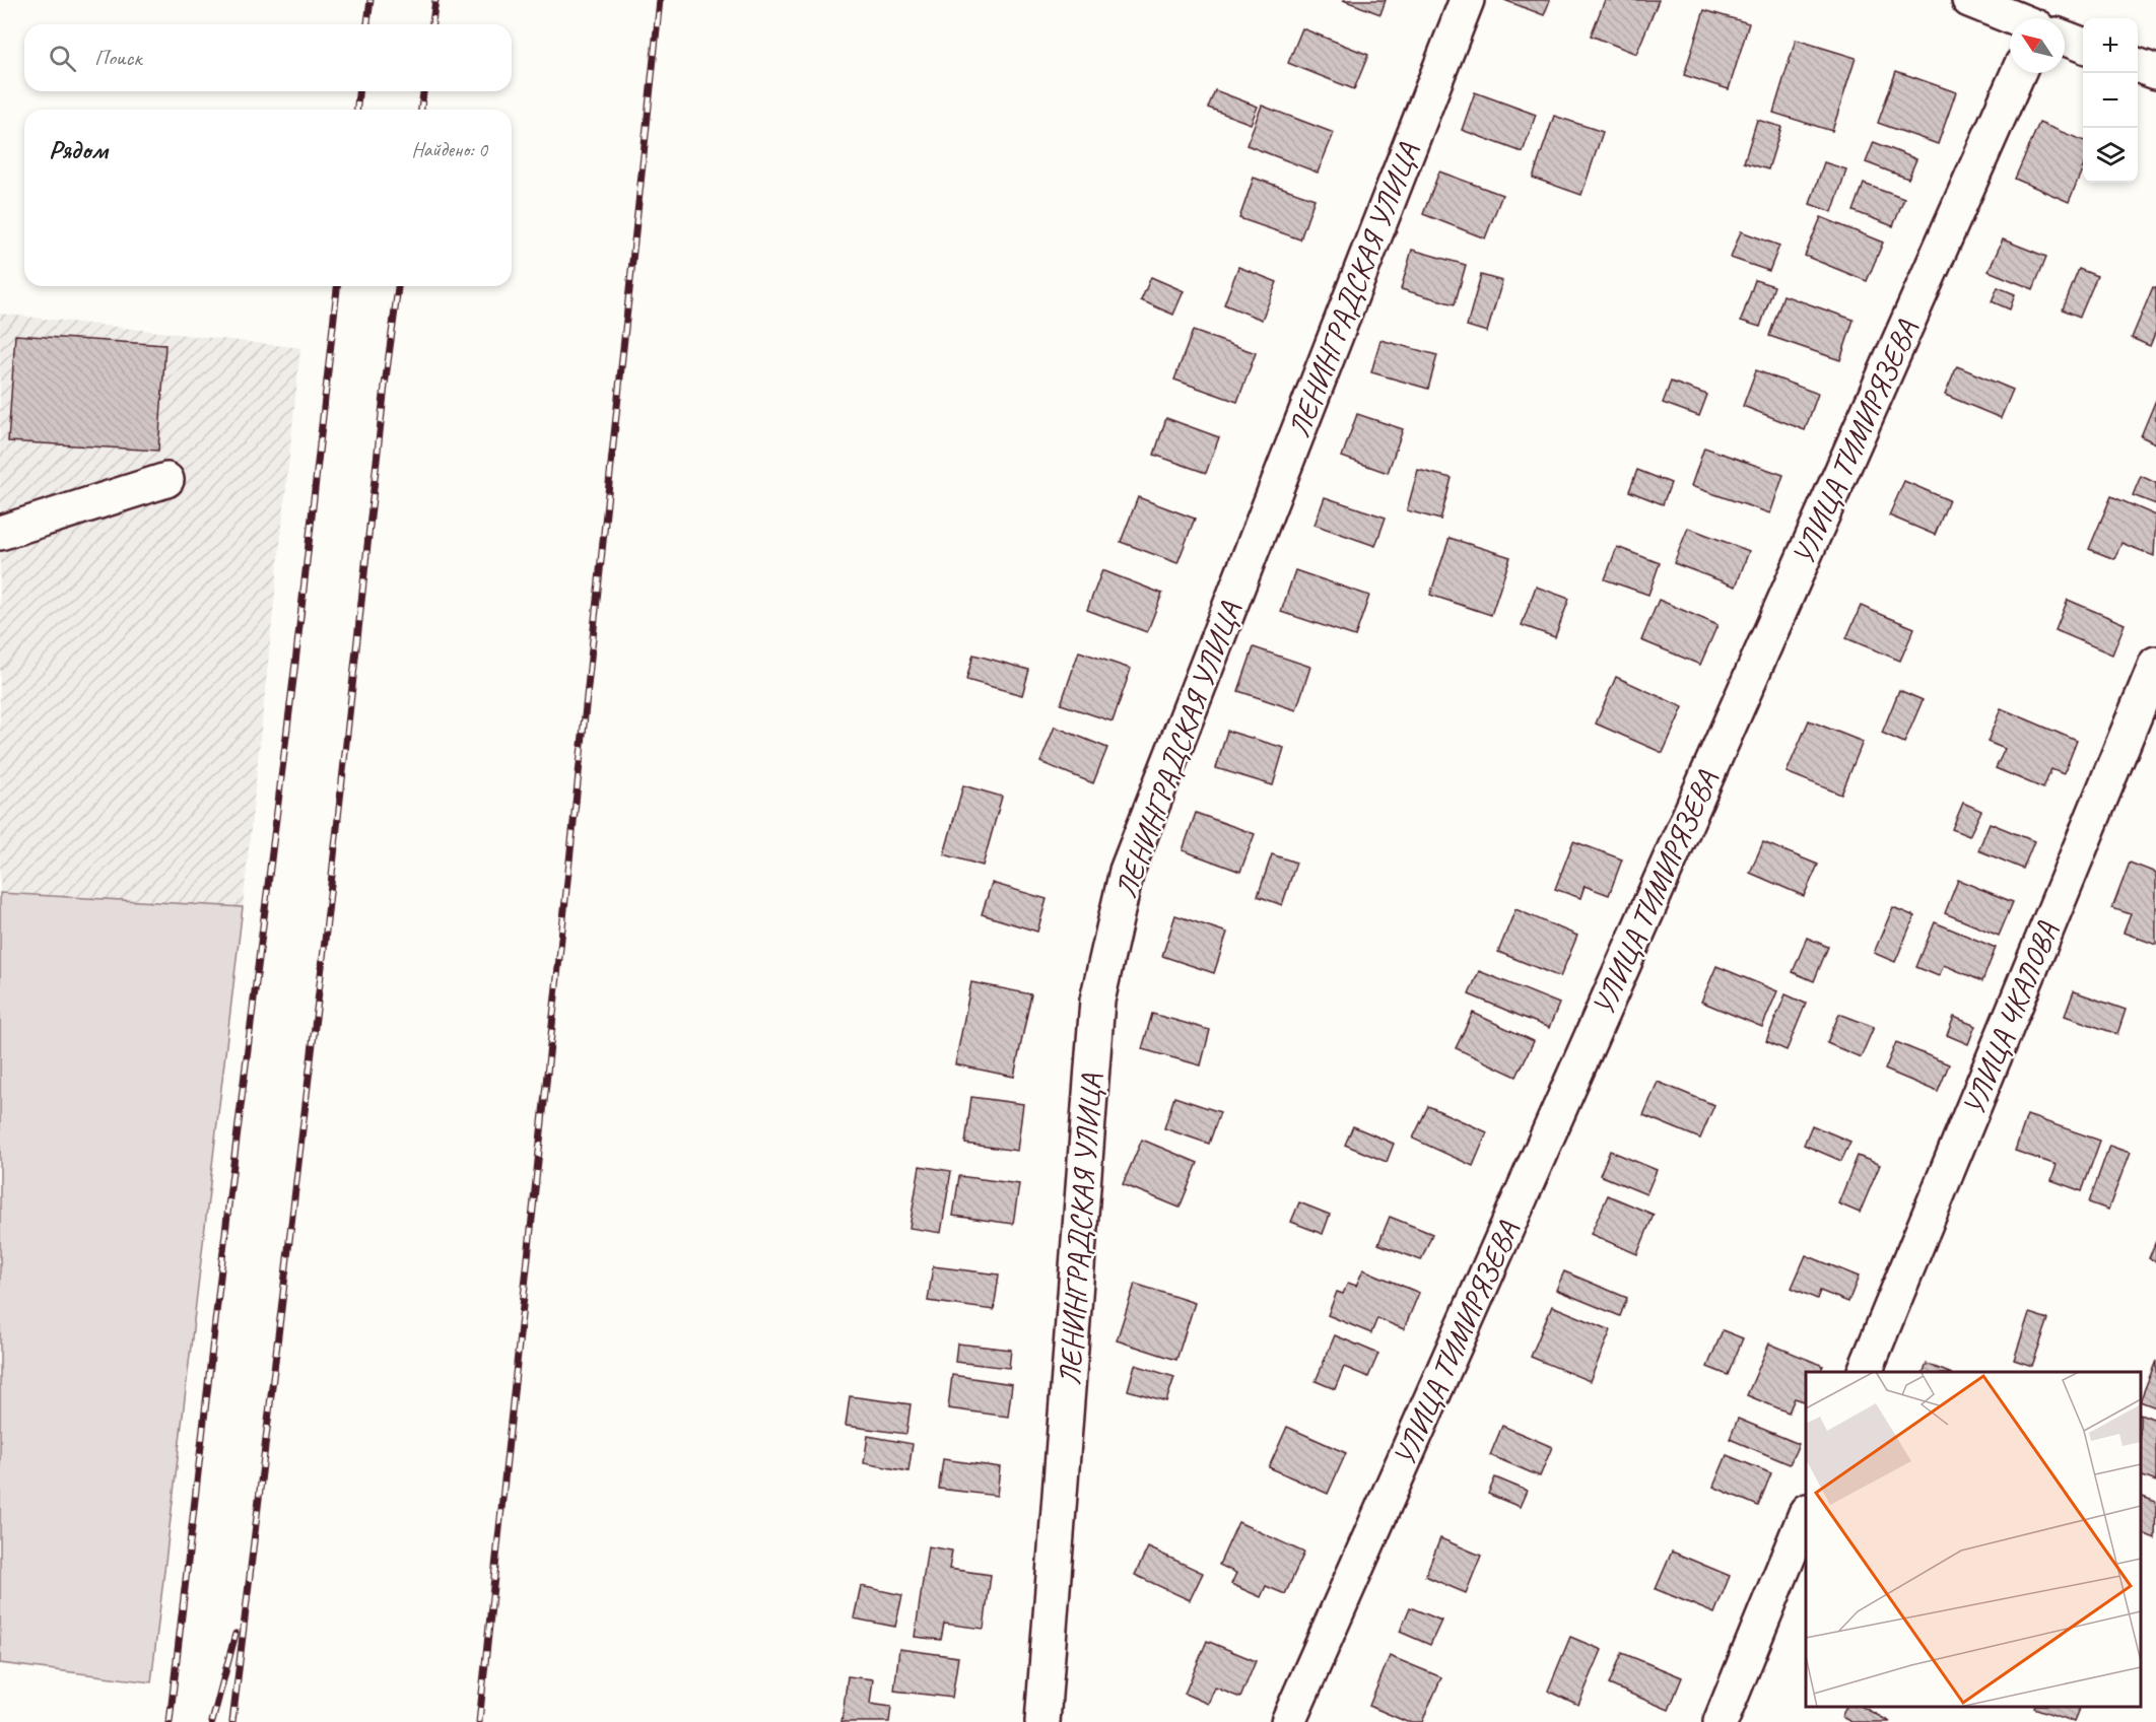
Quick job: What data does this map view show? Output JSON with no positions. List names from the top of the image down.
{
  "streets": {
    "street": ["ЛЕНИНГРАДСКАЯ УЛИЦА", "УЛИЦА ТИМИРЯЗЕВА", "УЛИЦА ЧКАЛОВА"]
  },
  "north": "top left",
  "page": {
    "map_buttons": ["+", "−"],
    "search": "Поиск",
    "heading": ["Рядом", "Найдено: 0"]
  }
}
